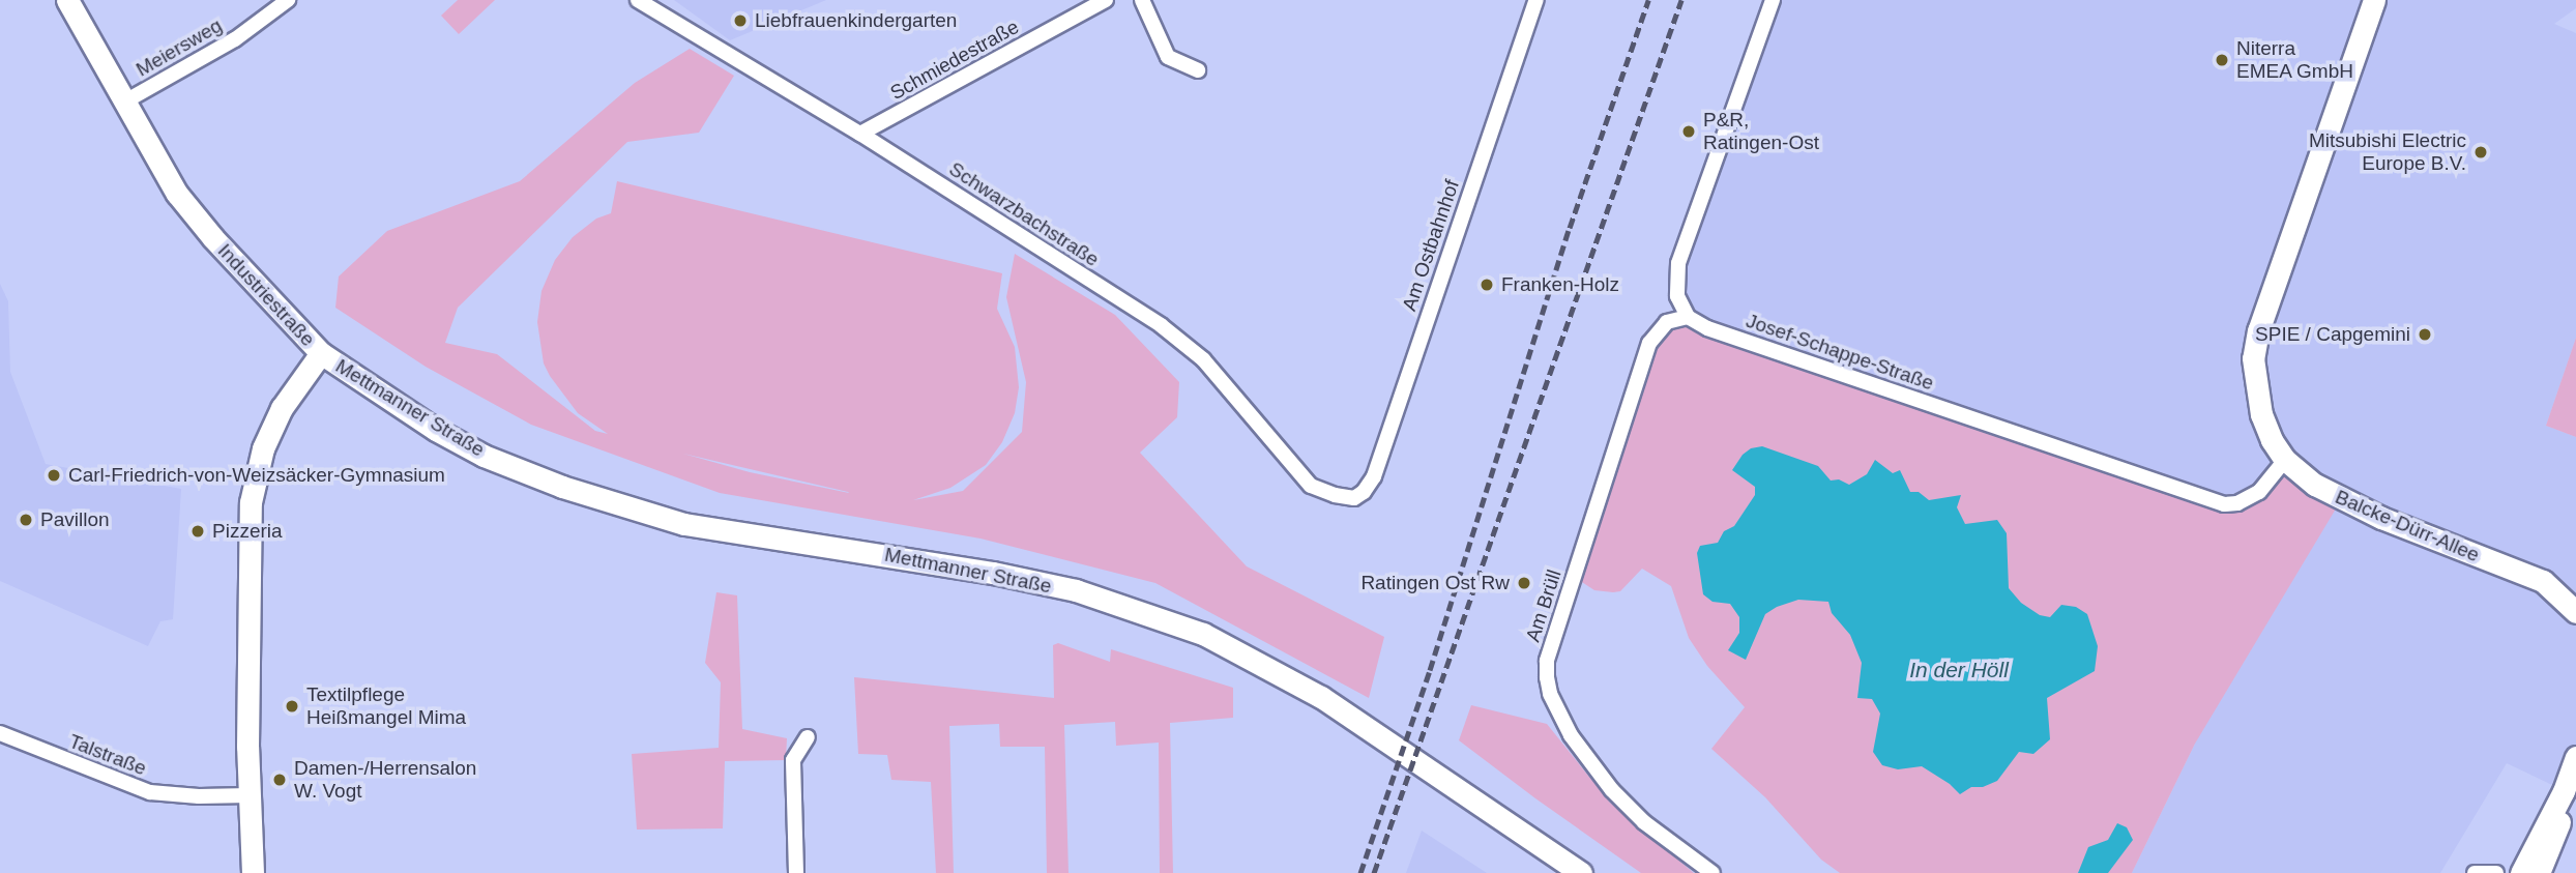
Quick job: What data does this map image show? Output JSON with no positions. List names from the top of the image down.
{
  "streets": {
    "main road": ["Industriestraße", "Mettmanner Straße", "Balcke-Dürr-Allee"],
    "street": [
      "Meiersweg",
      "Schmiedestraße",
      "Schwarzbachstraße",
      "Am Ostbahnhof",
      "Josef-Schappe-Straße",
      "Am Brüll",
      "Talstraße"
    ]
  },
  "crossings": [
    ["Meiersweg", "Industriestraße"],
    ["Schmiedestraße", "Schwarzbachstraße"],
    ["Schwarzbachstraße", "Am Ostbahnhof"],
    ["Industriestraße", "Mettmanner Straße"],
    ["Industriestraße", "Talstraße"],
    ["Josef-Schappe-Straße", "Balcke-Dürr-Allee"],
    ["Josef-Schappe-Straße", "Am Brüll"]
  ],
  "water": ["In der Höll"],
  "places": [
    "Liebfrauenkindergarten",
    "Niterra EMEA GmbH",
    "P&R, Ratingen-Ost",
    "Mitsubishi Electric Europe B.V.",
    "Franken-Holz",
    "SPIE / Capgemini",
    "Carl-Friedrich-von-Weizsäcker-Gymnasium",
    "Pavillon",
    "Pizzeria",
    "Ratingen Ost Rw",
    "Textilpflege Heißmangel Mima",
    "Damen-/Herrensalon W. Vogt"
  ]
}
